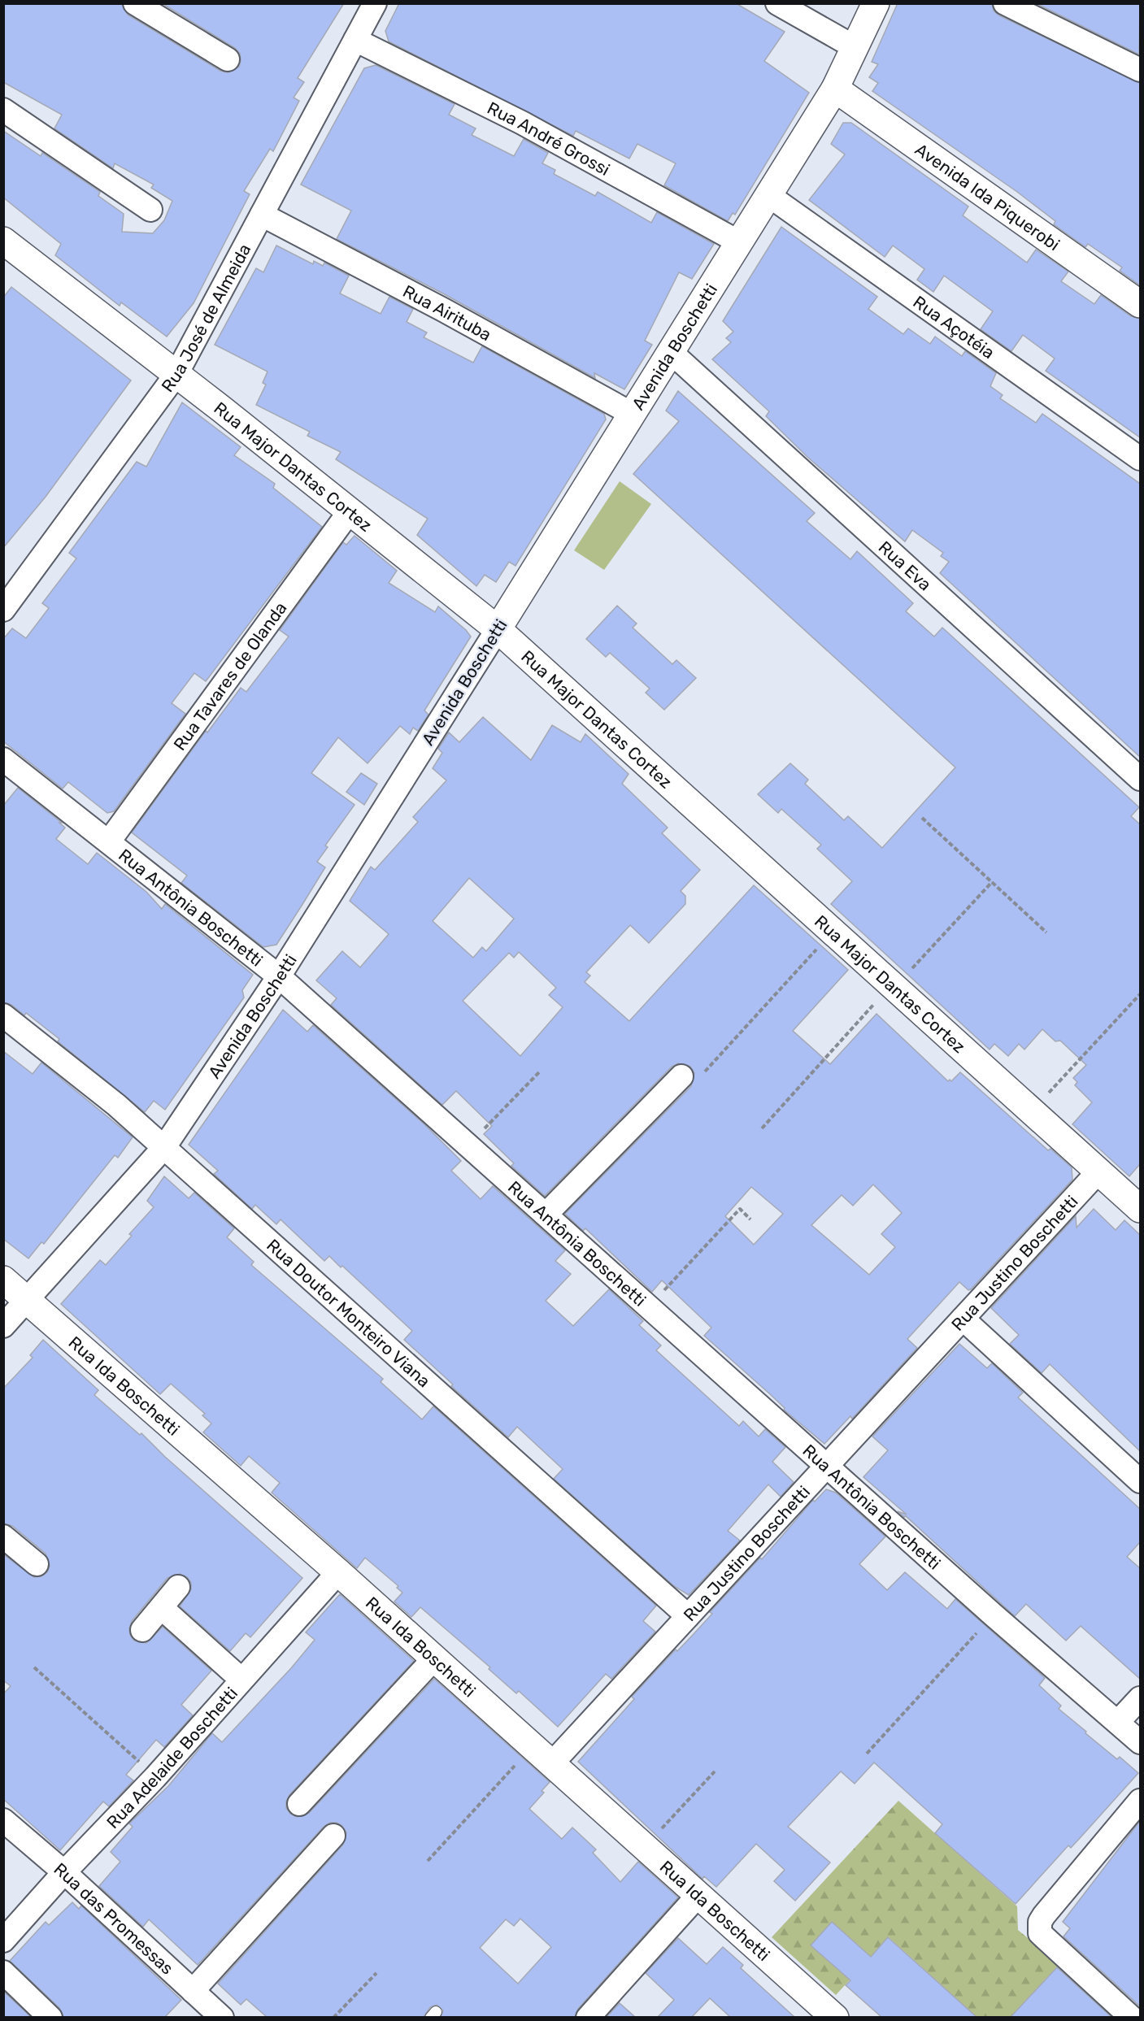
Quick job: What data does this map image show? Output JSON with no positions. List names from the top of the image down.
{
  "streets": {
    "street": [
      "Rua André Grossi",
      "Avenida Ida Piquerobi",
      "Rua Airituba",
      "Rua José de Almeida",
      "Rua Açotéia",
      "Avenida Boschetti",
      "Rua Major Dantas Cortez",
      "Rua Eva",
      "Rua Tavares de Olanda",
      "Rua Antônia Boschetti",
      "Rua Justino Boschetti",
      "Rua Doutor Monteiro Viana",
      "Rua Ida Boschetti",
      "Rua Adelaide Boschetti",
      "Rua das Promessas"
    ]
  },
  "crossings": [
    ["Rua André Grossi", "Rua José de Almeida"],
    ["Rua André Grossi", "Avenida Boschetti"],
    ["Avenida Ida Piquerobi", "Avenida Boschetti"],
    ["Rua Airituba", "Rua José de Almeida"],
    ["Rua Airituba", "Avenida Boschetti"],
    ["Rua José de Almeida", "Rua Major Dantas Cortez"],
    ["Rua Açotéia", "Avenida Boschetti"],
    ["Avenida Boschetti", "Rua Major Dantas Cortez"],
    ["Avenida Boschetti", "Rua Eva"],
    ["Avenida Boschetti", "Rua Antônia Boschetti"],
    ["Avenida Boschetti", "Rua Doutor Monteiro Viana"],
    ["Avenida Boschetti", "Rua Ida Boschetti"],
    ["Rua Major Dantas Cortez", "Rua Tavares de Olanda"],
    ["Rua Major Dantas Cortez", "Rua Justino Boschetti"],
    ["Rua Tavares de Olanda", "Rua Antônia Boschetti"],
    ["Rua Antônia Boschetti", "Rua Justino Boschetti"],
    ["Rua Justino Boschetti", "Rua Doutor Monteiro Viana"],
    ["Rua Justino Boschetti", "Rua Ida Boschetti"],
    ["Rua Ida Boschetti", "Rua Adelaide Boschetti"],
    ["Rua Adelaide Boschetti", "Rua das Promessas"]
  ]
}
